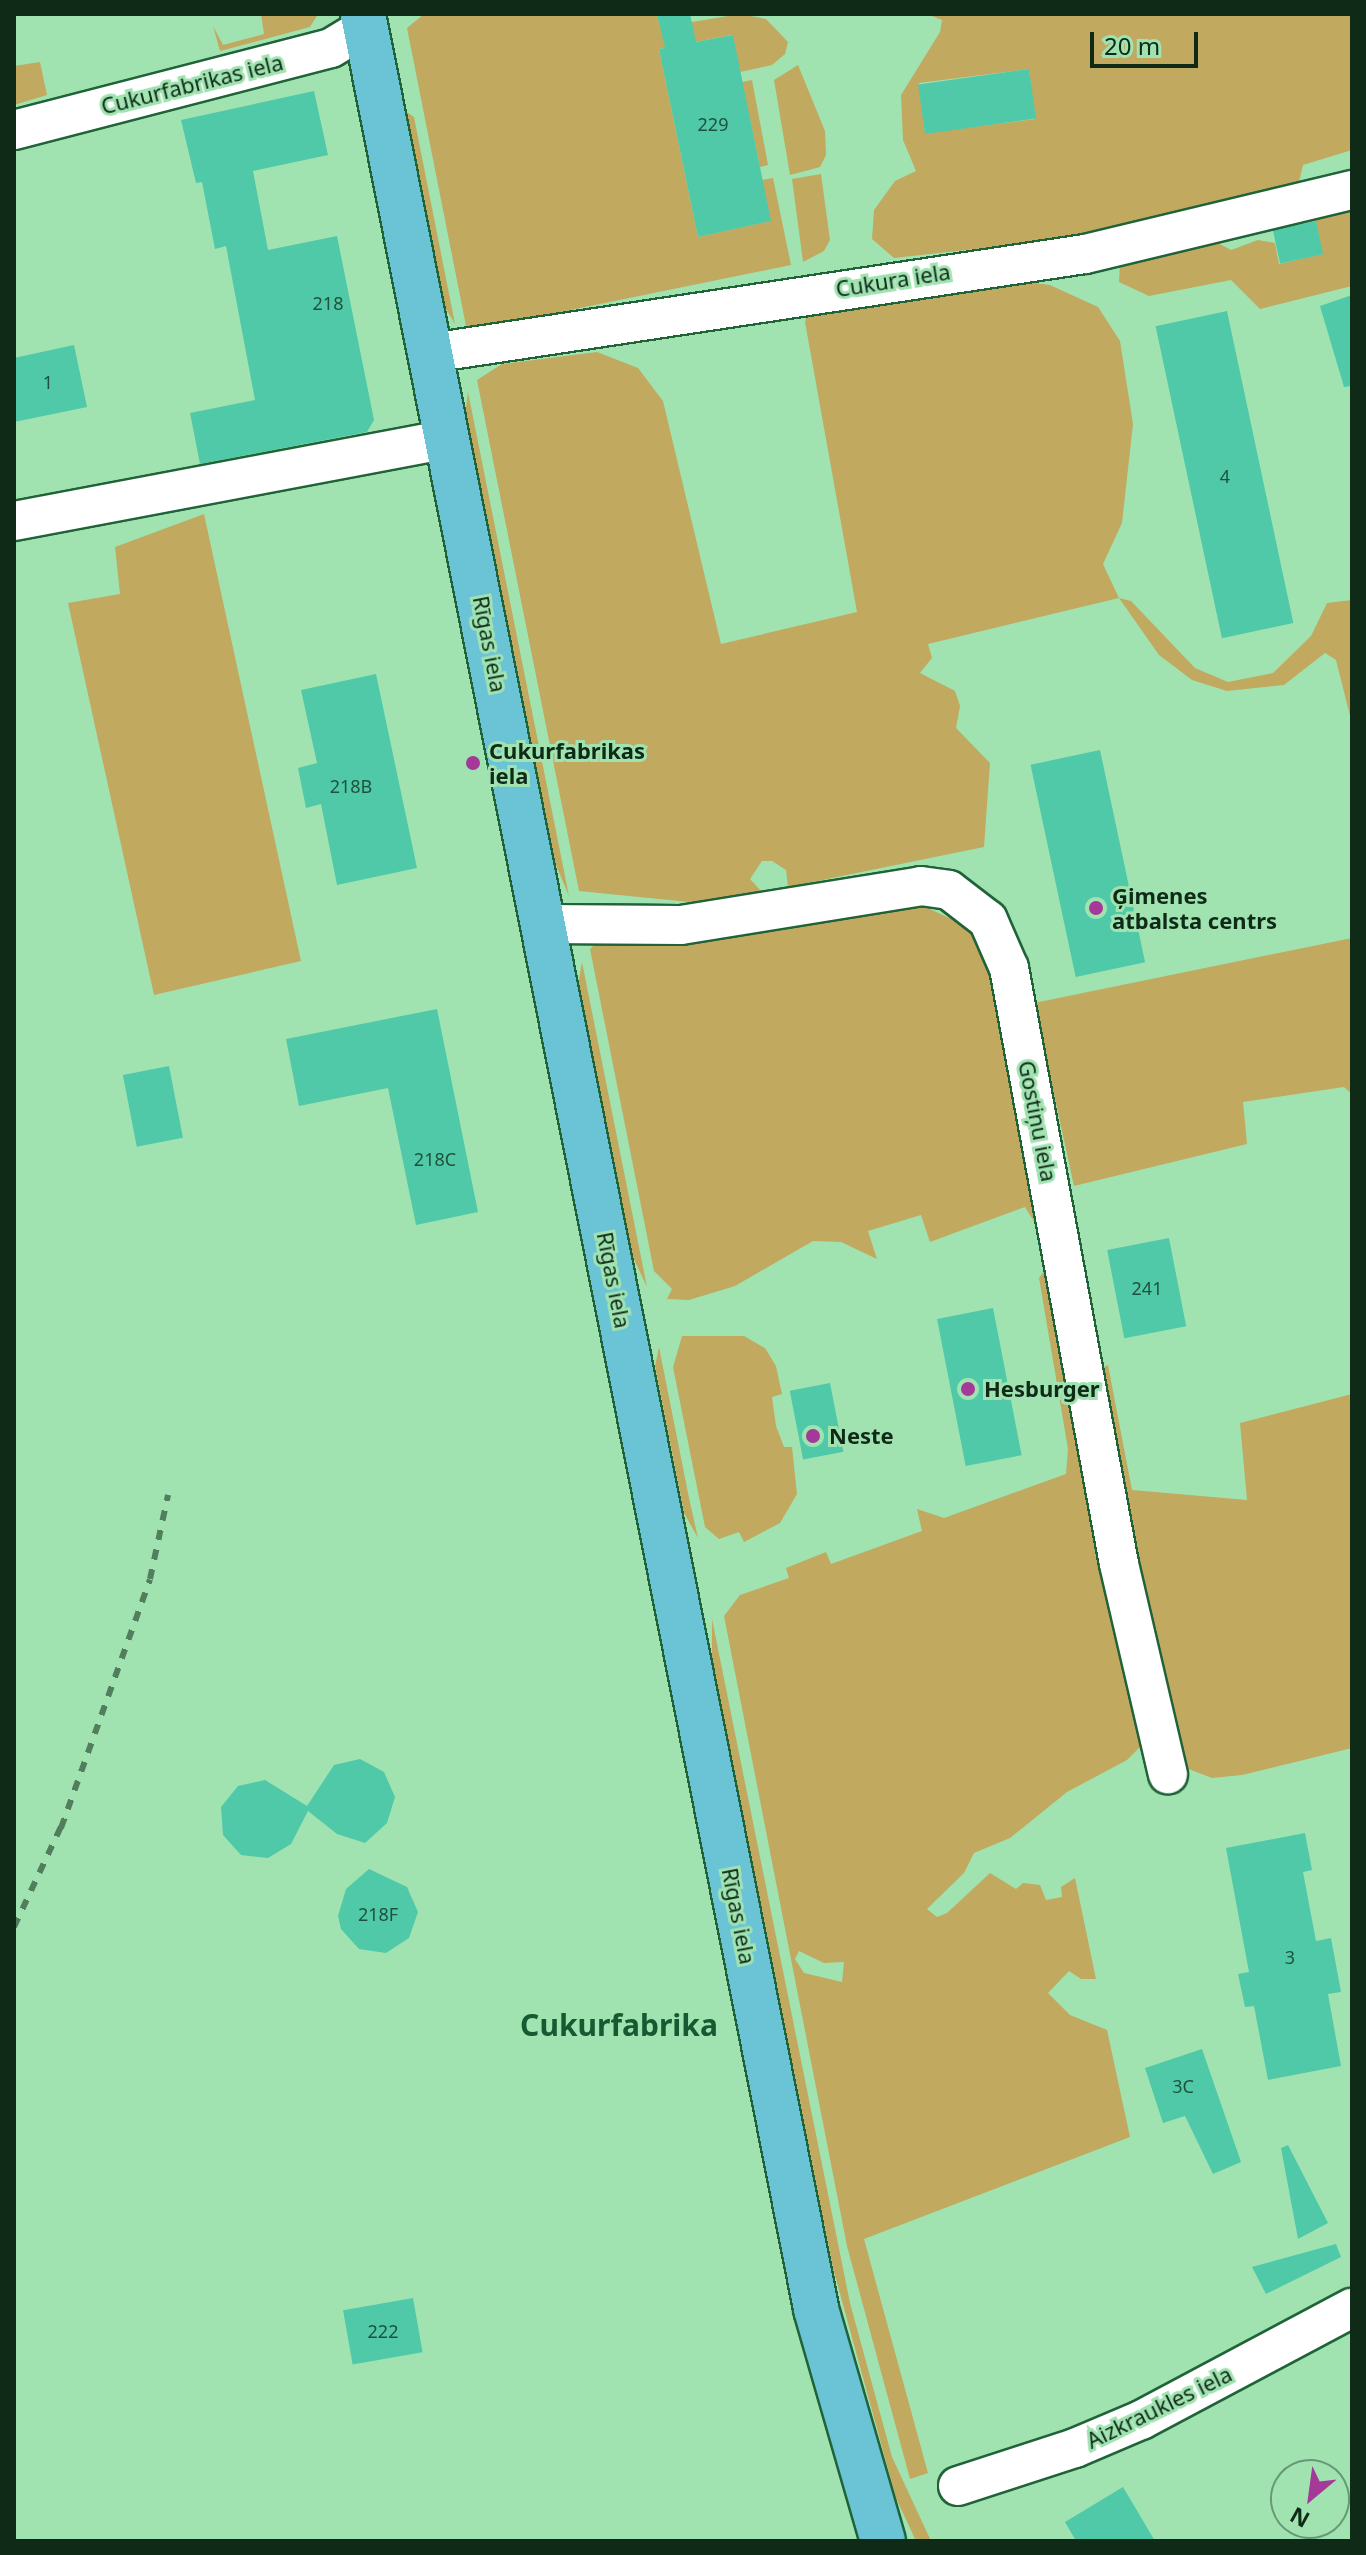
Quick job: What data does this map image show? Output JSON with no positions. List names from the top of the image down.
{
  "streets": {
    "highway": ["Rīgas iela"],
    "street": [
      "Cukurfabrikas iela",
      "Cukura iela",
      "Gostiņu iela",
      "Aizkraukles iela"
    ]
  },
  "crossings": [
    ["Cukurfabrikas iela", "Rīgas iela"],
    ["Cukura iela", "Rīgas iela"],
    ["Rīgas iela", "Gostiņu iela"]
  ],
  "districts": ["Cukurfabrika"],
  "places": [
    "Cukurfabrikas iela",
    "Ģimenes atbalsta centrs",
    "Hesburger",
    "Neste"
  ],
  "house_numbers": [
    "229",
    "218",
    "1",
    "4",
    "218B",
    "218C",
    "241",
    "218F",
    "3",
    "3C",
    "222"
  ],
  "scale_bar": "20 m",
  "north": "bottom left"
}
